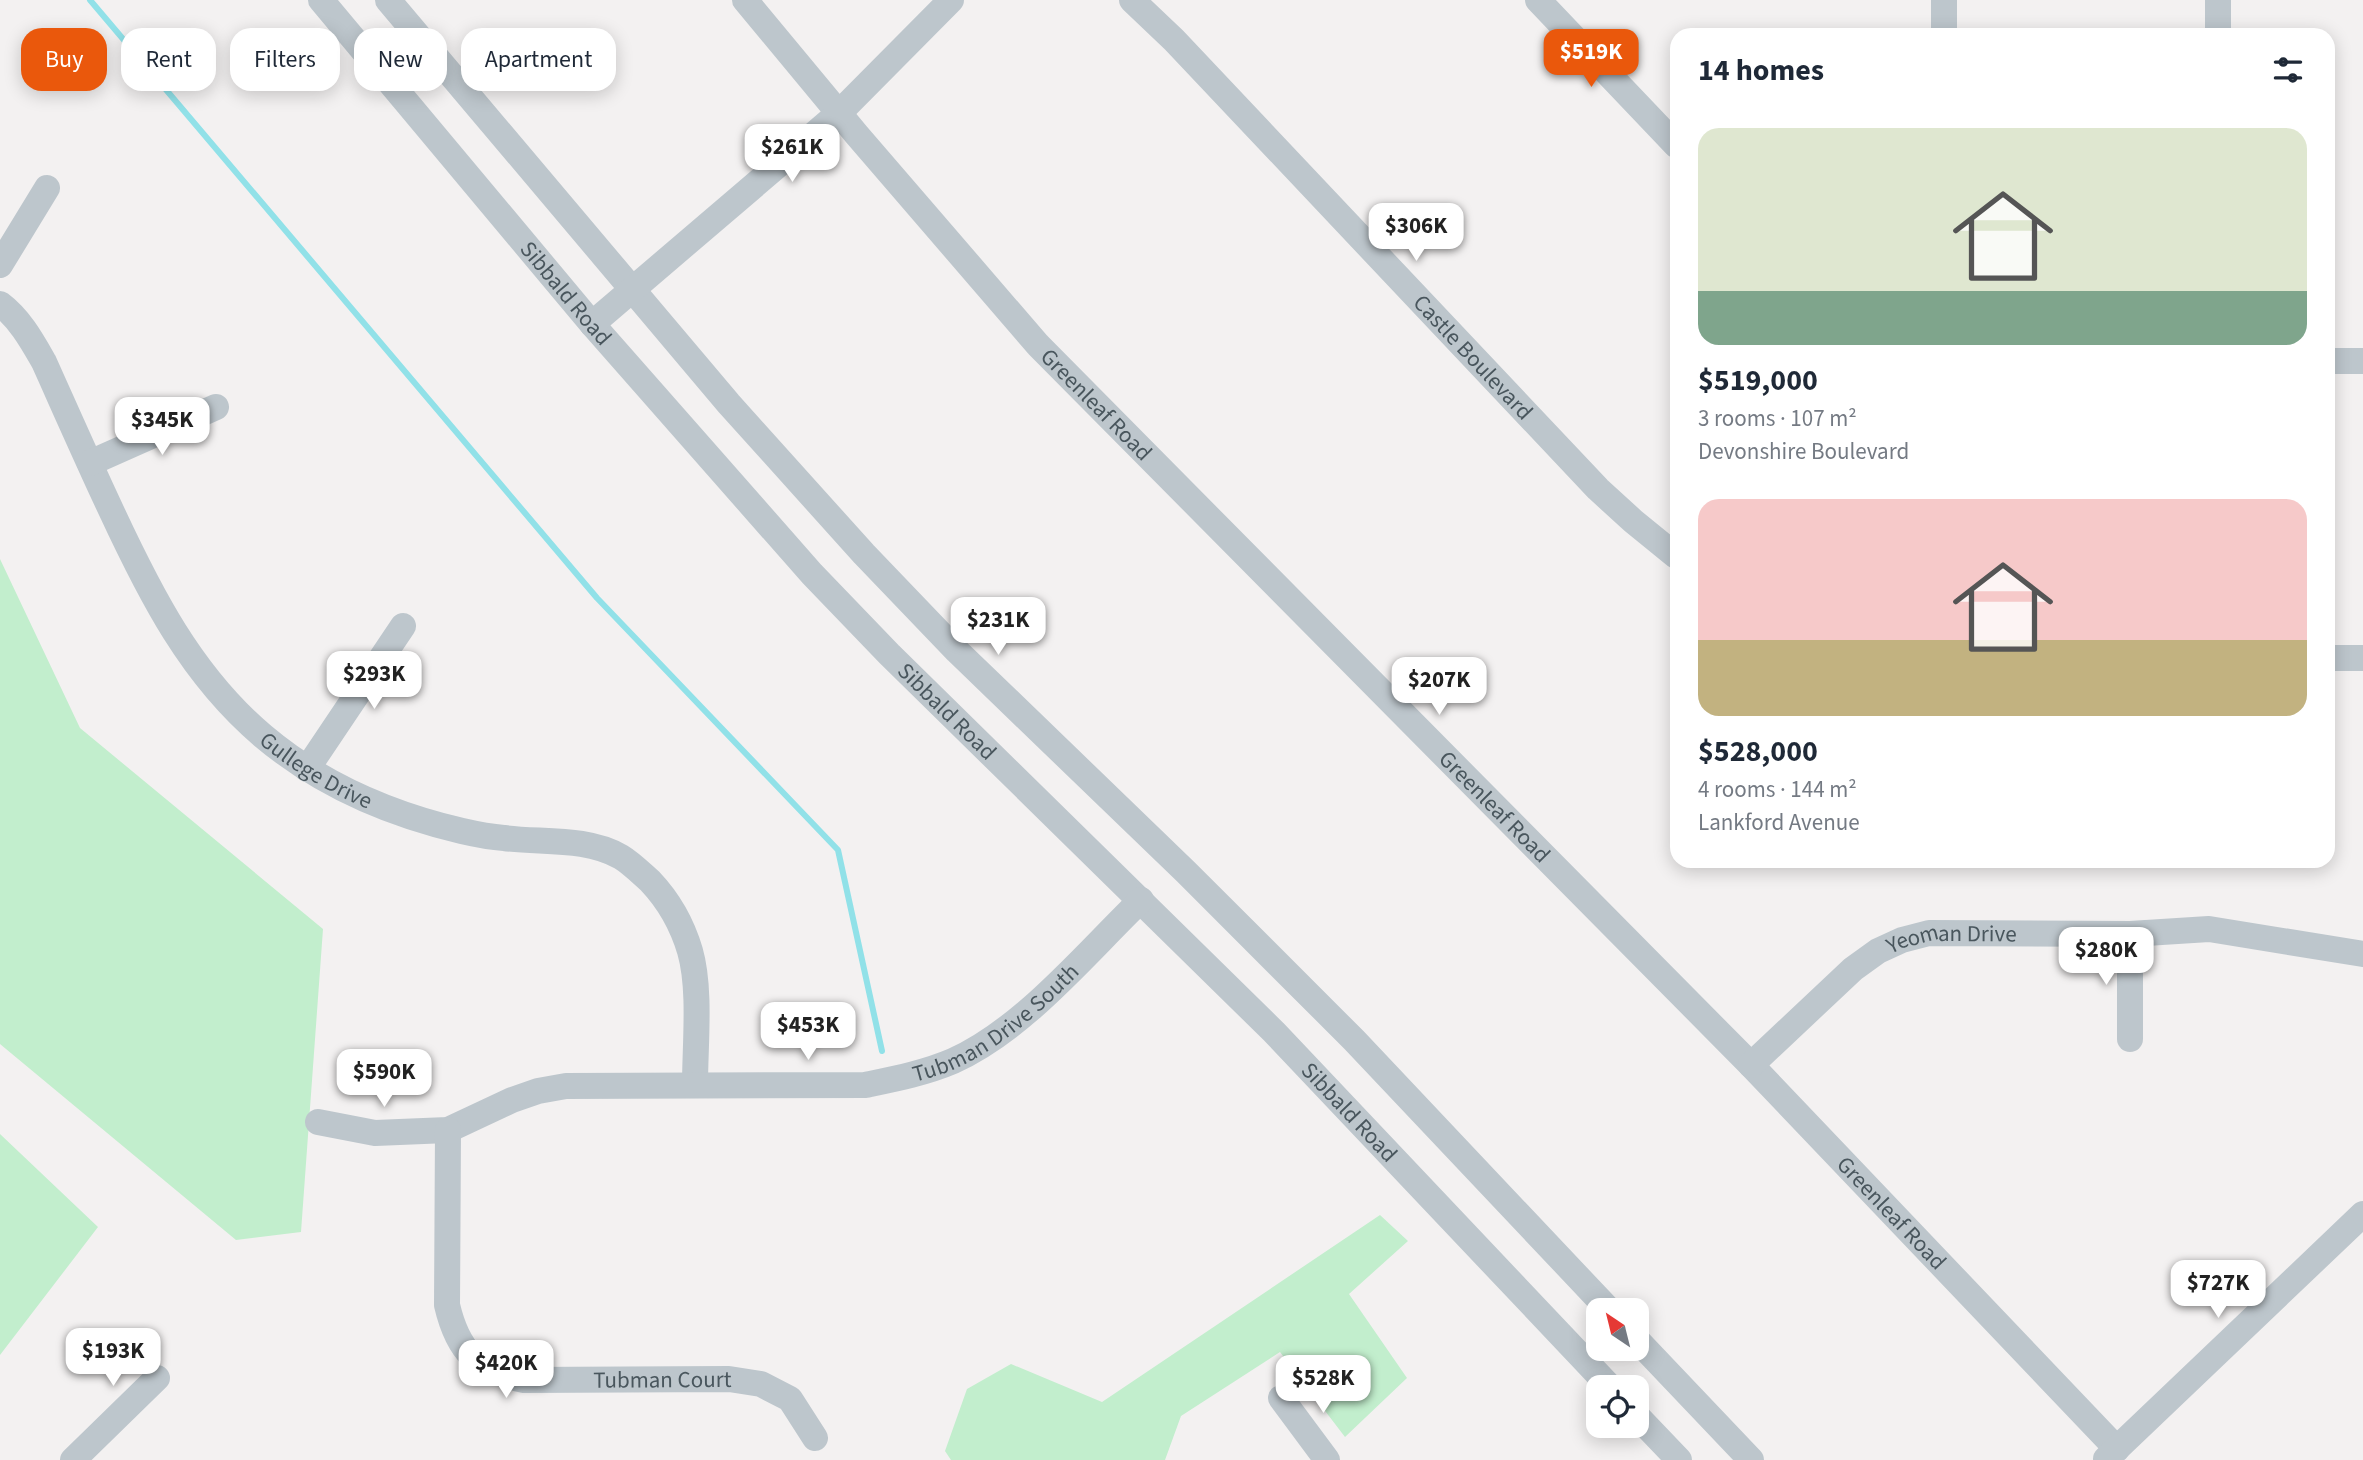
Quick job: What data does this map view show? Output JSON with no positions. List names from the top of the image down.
{
  "streets": {
    "street": [
      "Sibbald Road",
      "Castle Boulevard",
      "Greenleaf Road",
      "Gullege Drive",
      "Yeoman Drive",
      "Tubman Drive South",
      "Tubman Court"
    ]
  },
  "crossings": [
    ["Sibbald Road", "Tubman Drive South"],
    ["Greenleaf Road", "Yeoman Drive"],
    ["Gullege Drive", "Tubman Drive South"],
    ["Tubman Drive South", "Tubman Court"]
  ],
  "north": "top left",
  "page": {
    "chip": [
      "Buy",
      "Rent",
      "Filters",
      "New",
      "Apartment"
    ],
    "heading": "14 homes",
    "price": [
      "$519K",
      "$261K",
      "$306K",
      "$345K",
      "$231K",
      "$293K",
      "$207K",
      "$280K",
      "$453K",
      "$590K",
      "$727K",
      "$193K",
      "$420K",
      "$528K"
    ],
    "list": [
      {
        "name": "$519,000",
        "note": "3 rooms · 107 m² · Devonshire Boulevard"
      },
      {
        "name": "$528,000",
        "note": "4 rooms · 144 m² · Lankford Avenue"
      }
    ]
  }
}
